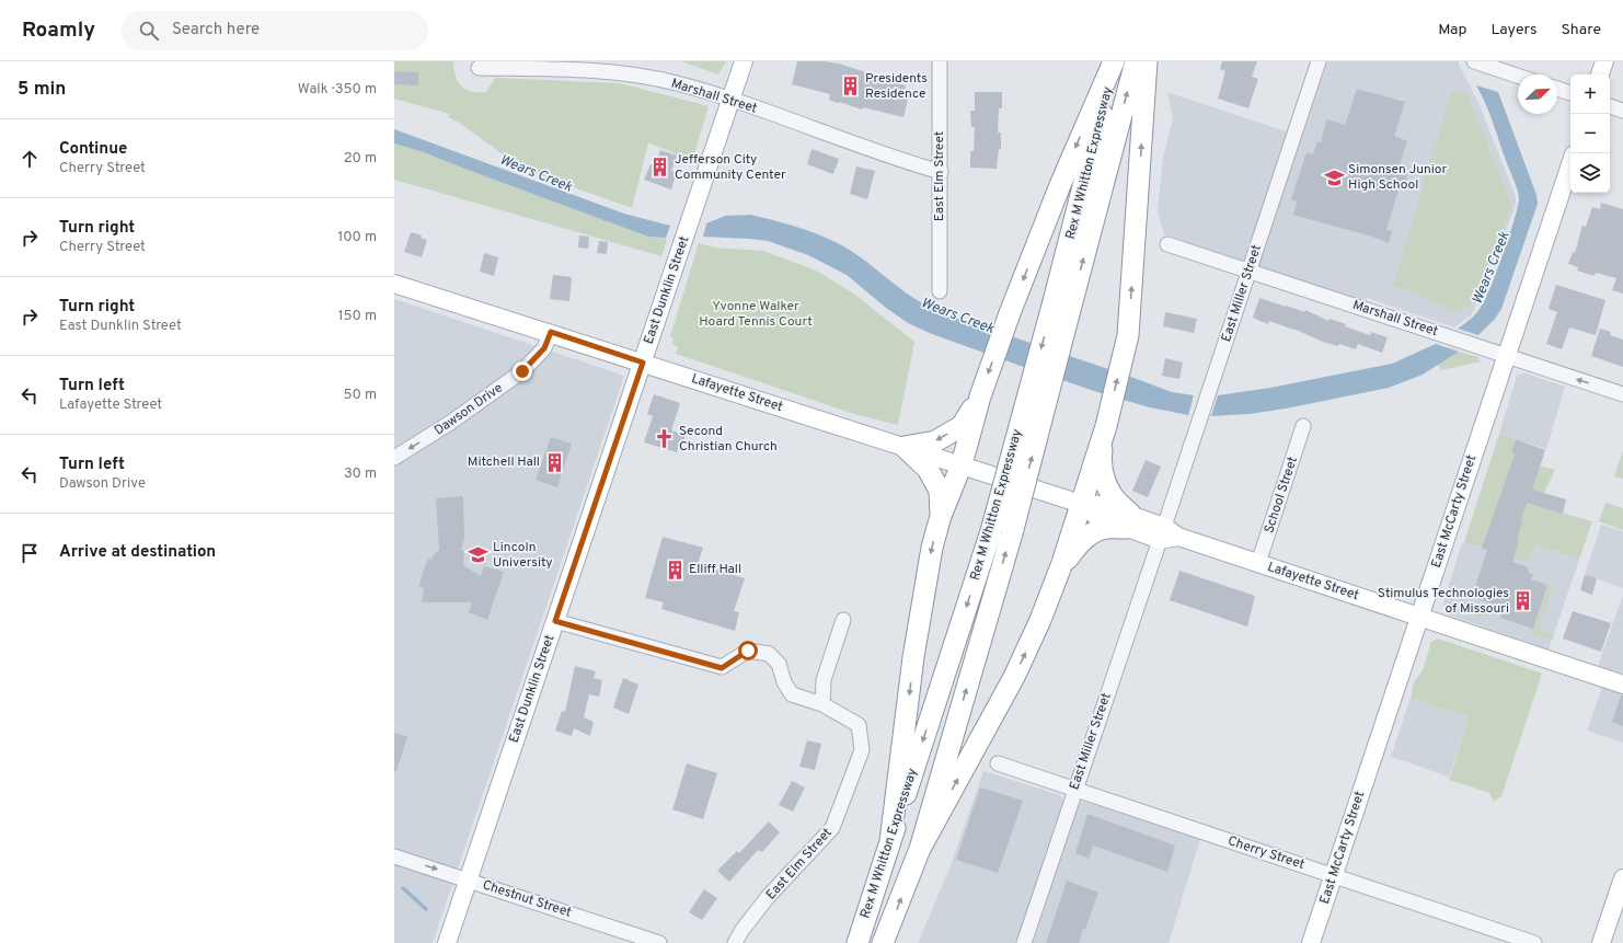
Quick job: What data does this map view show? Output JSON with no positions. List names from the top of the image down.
{
  "streets": {
    "highway": ["Rex M Whitton Expressway"],
    "main road": ["East Dunklin Street", "Lafayette Street", "East McCarty Street"],
    "street": [
      "Marshall Street",
      "East Elm Street",
      "East Miller Street",
      "Dawson Drive",
      "School Street",
      "Cherry Street",
      "Chestnut Street"
    ]
  },
  "crossings": [
    ["Marshall Street", "East Elm Street"],
    ["Marshall Street", "East Dunklin Street"],
    ["Marshall Street", "East Miller Street"],
    ["Marshall Street", "East McCarty Street"],
    ["East Dunklin Street", "Lafayette Street"],
    ["East Dunklin Street", "Chestnut Street"],
    ["East Miller Street", "Lafayette Street"],
    ["East Miller Street", "Cherry Street"],
    ["Lafayette Street", "Dawson Drive"],
    ["Lafayette Street", "School Street"],
    ["Lafayette Street", "East McCarty Street"],
    ["East McCarty Street", "Cherry Street"]
  ],
  "one_way": ["Dawson Drive"],
  "water": ["Wears Creek"],
  "parks": ["Yvonne Walker Hoard Tennis Court"],
  "places": {
    "building": [
      "Presidents Residence",
      "Jefferson City Community Center",
      "Mitchell Hall",
      "Elliff Hall",
      "Stimulus Technologies of Missouri"
    ],
    "school or university": ["Simonsen Junior High School", "Lincoln University"],
    "church": ["Second Christian Church"]
  },
  "north": "top right",
  "page": {
    "header": "Roamly",
    "search": "Search here",
    "nav": ["Map", "Layers", "Share"],
    "heading": ["5 min", "Walk · 350 m"],
    "map_buttons": ["+", "−"],
    "list": [
      ["Continue", "Cherry Street", "20 m"],
      ["Turn right", "Cherry Street", "100 m"],
      ["Turn right", "East Dunklin Street", "150 m"],
      ["Turn left", "Lafayette Street", "50 m"],
      ["Turn left", "Dawson Drive", "30 m"],
      "Arrive at destination"
    ]
  }
}
